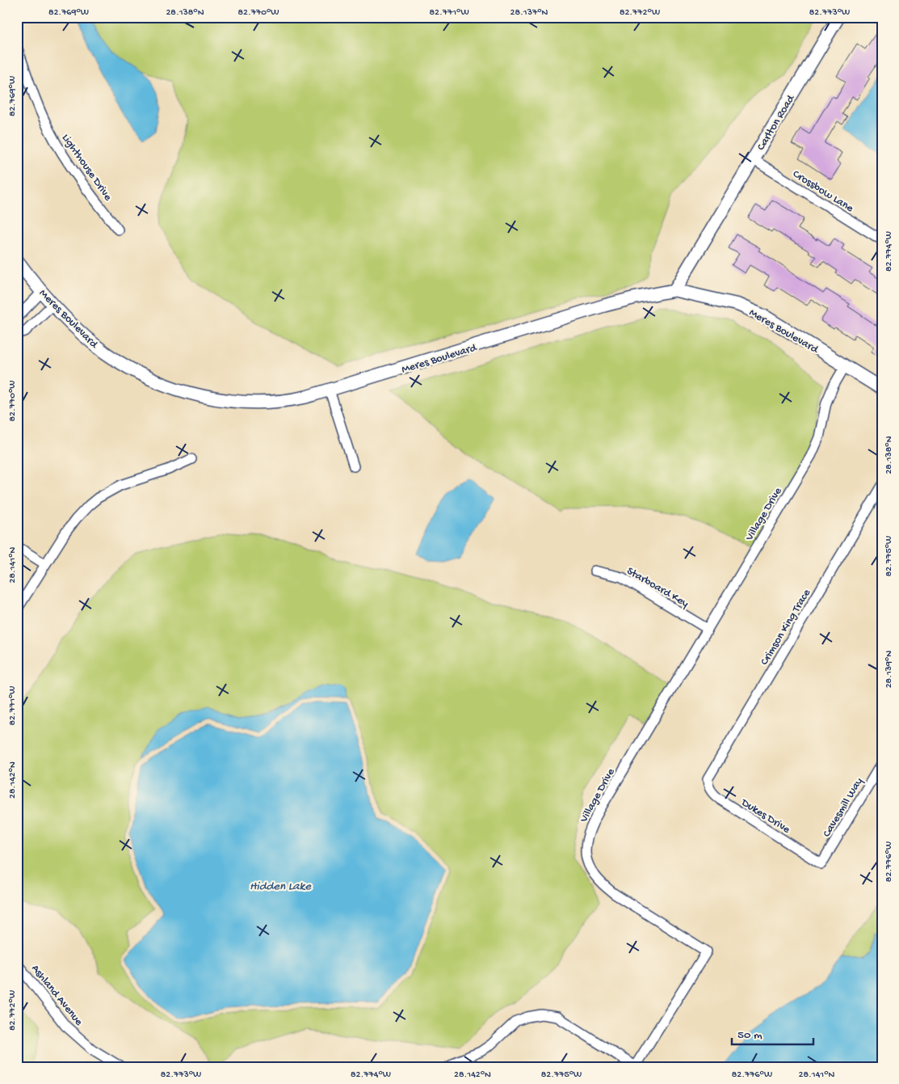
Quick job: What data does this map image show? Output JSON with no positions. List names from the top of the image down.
{
  "streets": {
    "street": [
      "Carlton Road",
      "Lighthouse Drive",
      "Crossbow Lane",
      "Meres Boulevard",
      "Village Drive",
      "Starboard Key",
      "Crimson King Trace",
      "Cavesmill Way",
      "Dukes Drive",
      "Ashland Avenue"
    ]
  },
  "crossings": [
    ["Carlton Road", "Crossbow Lane"],
    ["Carlton Road", "Meres Boulevard"],
    ["Meres Boulevard", "Village Drive"],
    ["Village Drive", "Starboard Key"],
    ["Crimson King Trace", "Dukes Drive"],
    ["Cavesmill Way", "Dukes Drive"]
  ],
  "water": ["Hidden Lake"],
  "scale_bar": "50 m",
  "coordinates": [
    "82.769°W",
    "28.138°N",
    "82.770°W",
    "82.771°W",
    "28.137°N",
    "82.772°W",
    "82.773°W",
    "82.774°W",
    "82.775°W",
    "28.141°N",
    "28.139°N",
    "28.142°N",
    "82.776°W"
  ]
}
